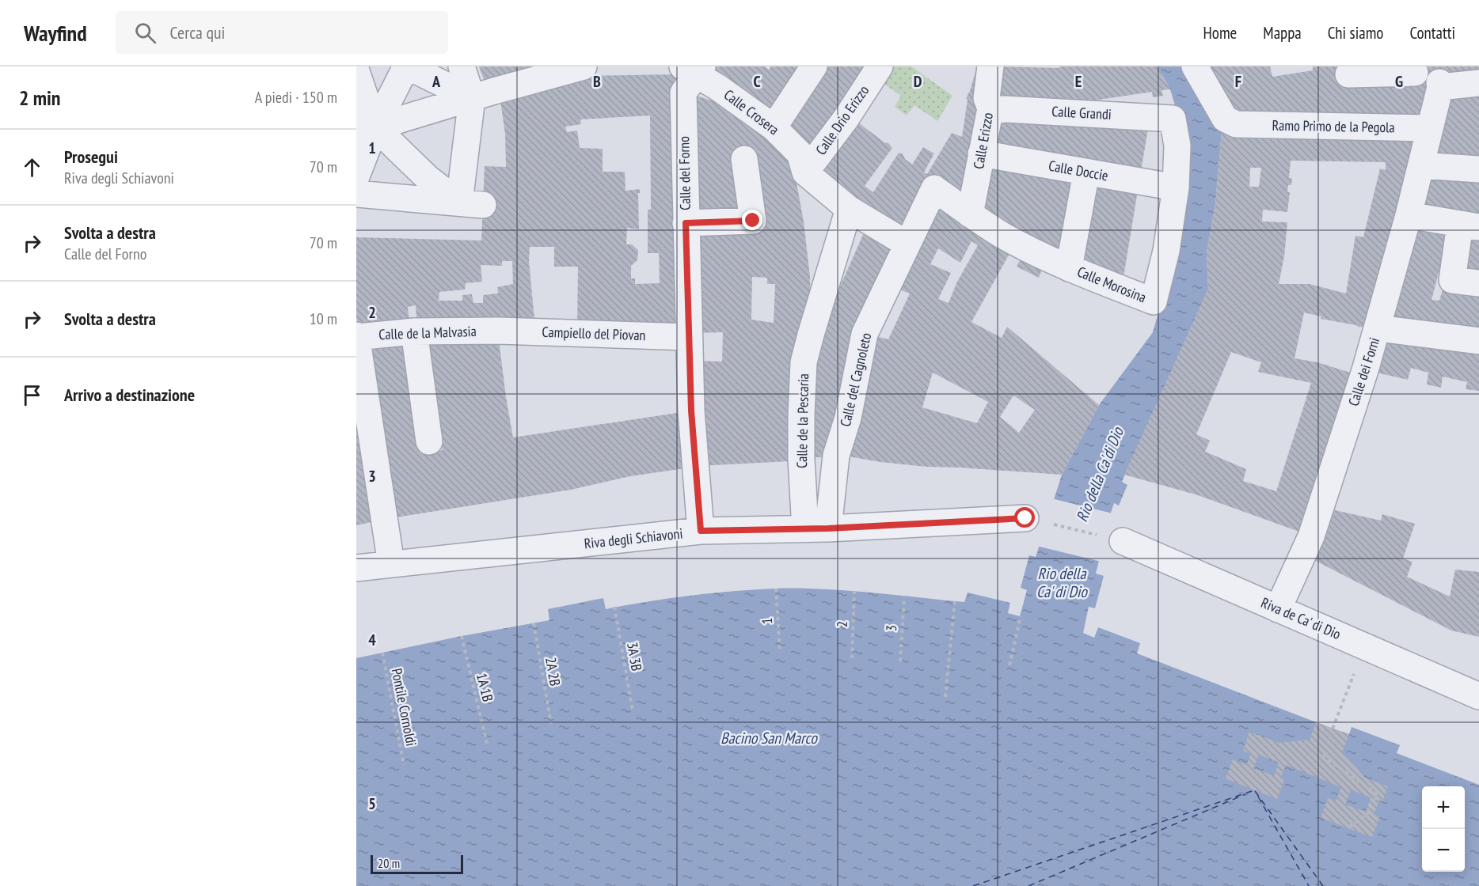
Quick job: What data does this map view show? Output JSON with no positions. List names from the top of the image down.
{
  "streets": {
    "street": [
      "Calle Crosera",
      "Calle Grandi",
      "Calle Drio Erizzo",
      "Ramo Primo de la Pegola",
      "Calle Erizzo",
      "Calle Doccie",
      "Calle del Forno",
      "Calle Morosina",
      "Calle de la Malvasia",
      "Campiello del Piovan",
      "Calle dei Forni",
      "Calle del Cagnoleto",
      "Calle de la Pescaria",
      "Riva degli Schiavoni",
      "Riva de Ca' di Dio"
    ],
    "path": [
      "1",
      "2",
      "3",
      "3A 3B",
      "2A 2B",
      "1A 1B",
      "Pontile Cornoldi"
    ]
  },
  "crossings": [
    ["Calle Crosera", "Calle Drio Erizzo"],
    ["Calle Crosera", "Calle del Forno"],
    ["Calle Grandi", "Calle Erizzo"],
    ["Calle Grandi", "Calle Morosina"],
    ["Ramo Primo de la Pegola", "Calle dei Forni"],
    ["Calle Erizzo", "Calle Doccie"],
    ["Calle Erizzo", "Calle Morosina"],
    ["Calle Doccie", "Calle Morosina"],
    ["Calle del Forno", "Campiello del Piovan"],
    ["Calle del Forno", "Riva degli Schiavoni"],
    ["Calle Morosina", "Calle del Cagnoleto"],
    ["Calle de la Malvasia", "Campiello del Piovan"],
    ["Calle dei Forni", "Riva de Ca' di Dio"],
    ["Calle del Cagnoleto", "Calle de la Pescaria"],
    ["Calle del Cagnoleto", "Riva degli Schiavoni"],
    ["Calle de la Pescaria", "Riva degli Schiavoni"]
  ],
  "water": ["Rio della Ca'di Dio", "Rio della Ca' di Dio", "Bacino San Marco"],
  "scale_bar": "20 m",
  "page": {
    "header": "Wayfind",
    "search": "Cerca qui",
    "nav": [
      "Home",
      "Mappa",
      "Chi siamo",
      "Contatti"
    ],
    "heading": ["2 min", "A piedi · 150 m"],
    "list": [
      ["Prosegui", "Riva degli Schiavoni", "70 m"],
      ["Svolta a destra", "Calle del Forno", "70 m"],
      ["Svolta a destra", "10 m"],
      "Arrivo a destinazione"
    ],
    "map_buttons": ["+", "−"],
    "scale": "20 m"
  },
  "grid": {
    "columns": [
      "A",
      "B",
      "C",
      "D",
      "E",
      "F",
      "G"
    ],
    "rows": [
      "1",
      "2",
      "3",
      "4",
      "5"
    ]
  }
}
